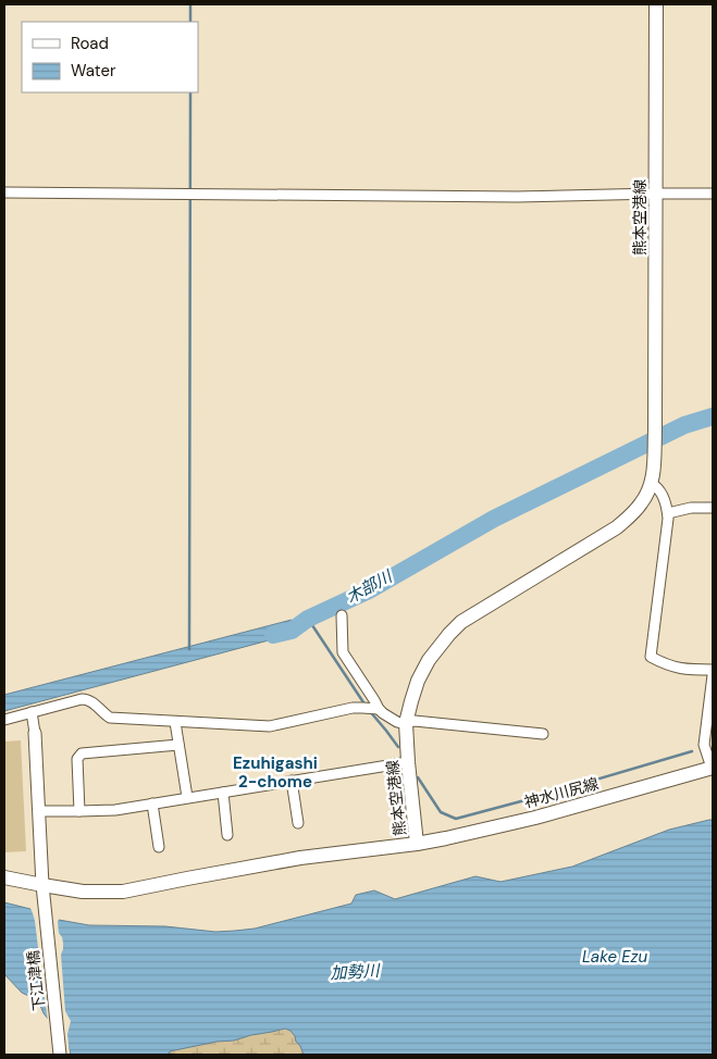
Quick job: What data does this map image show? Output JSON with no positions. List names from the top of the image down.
{
  "streets": {
    "main road": ["熊本空港線", "神水川尻線"],
    "street": ["下江津橋"]
  },
  "crossings": [
    ["熊本空港線", "神水川尻線"],
    ["熊本空港線", "下江津橋"]
  ],
  "districts": ["Ezuhigashi 2-chome"],
  "water": ["木部川", "Lake Ezu", "加勢川"],
  "legend": ["Road", "Water"]
}
